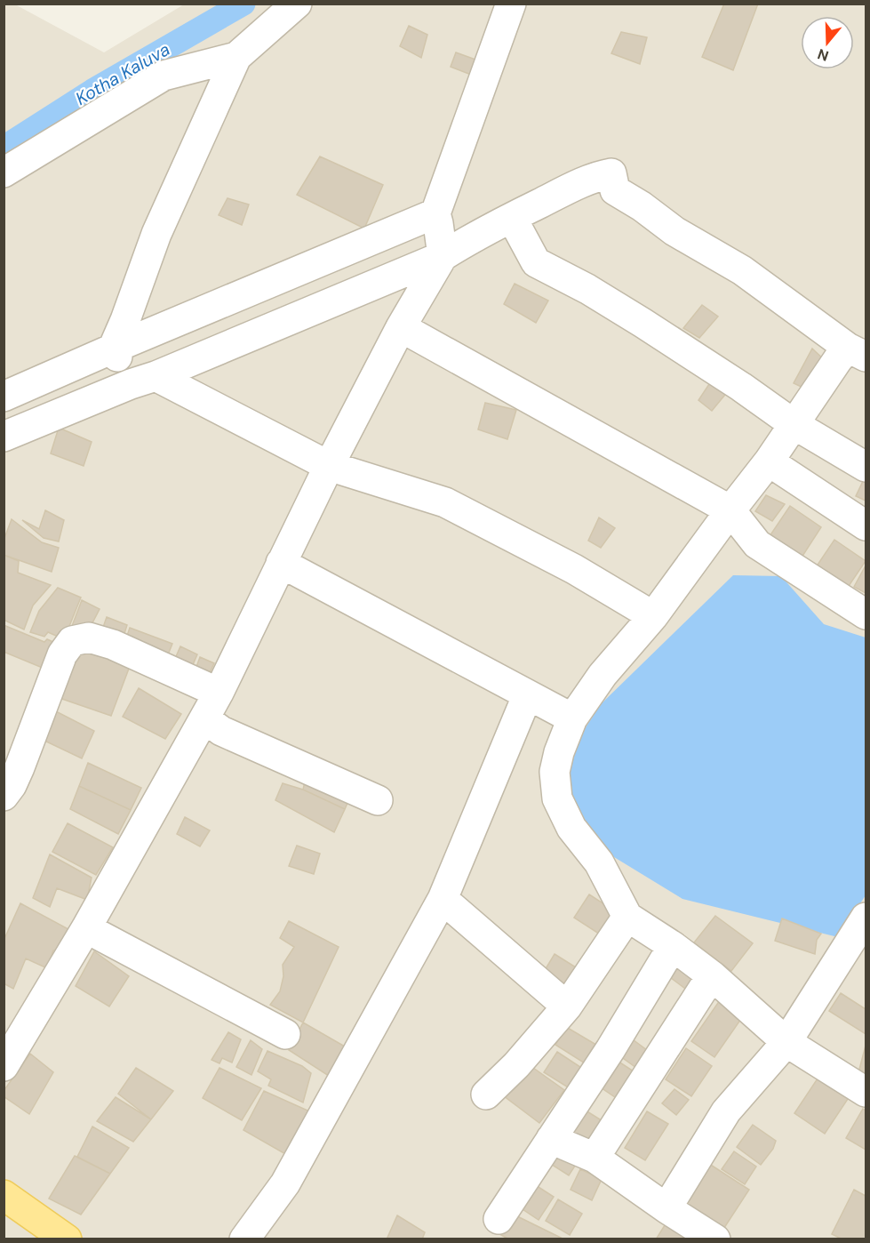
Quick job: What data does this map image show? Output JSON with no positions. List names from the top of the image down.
{
  "water": ["Kotha Kaluva"],
  "north": "bottom"
}
